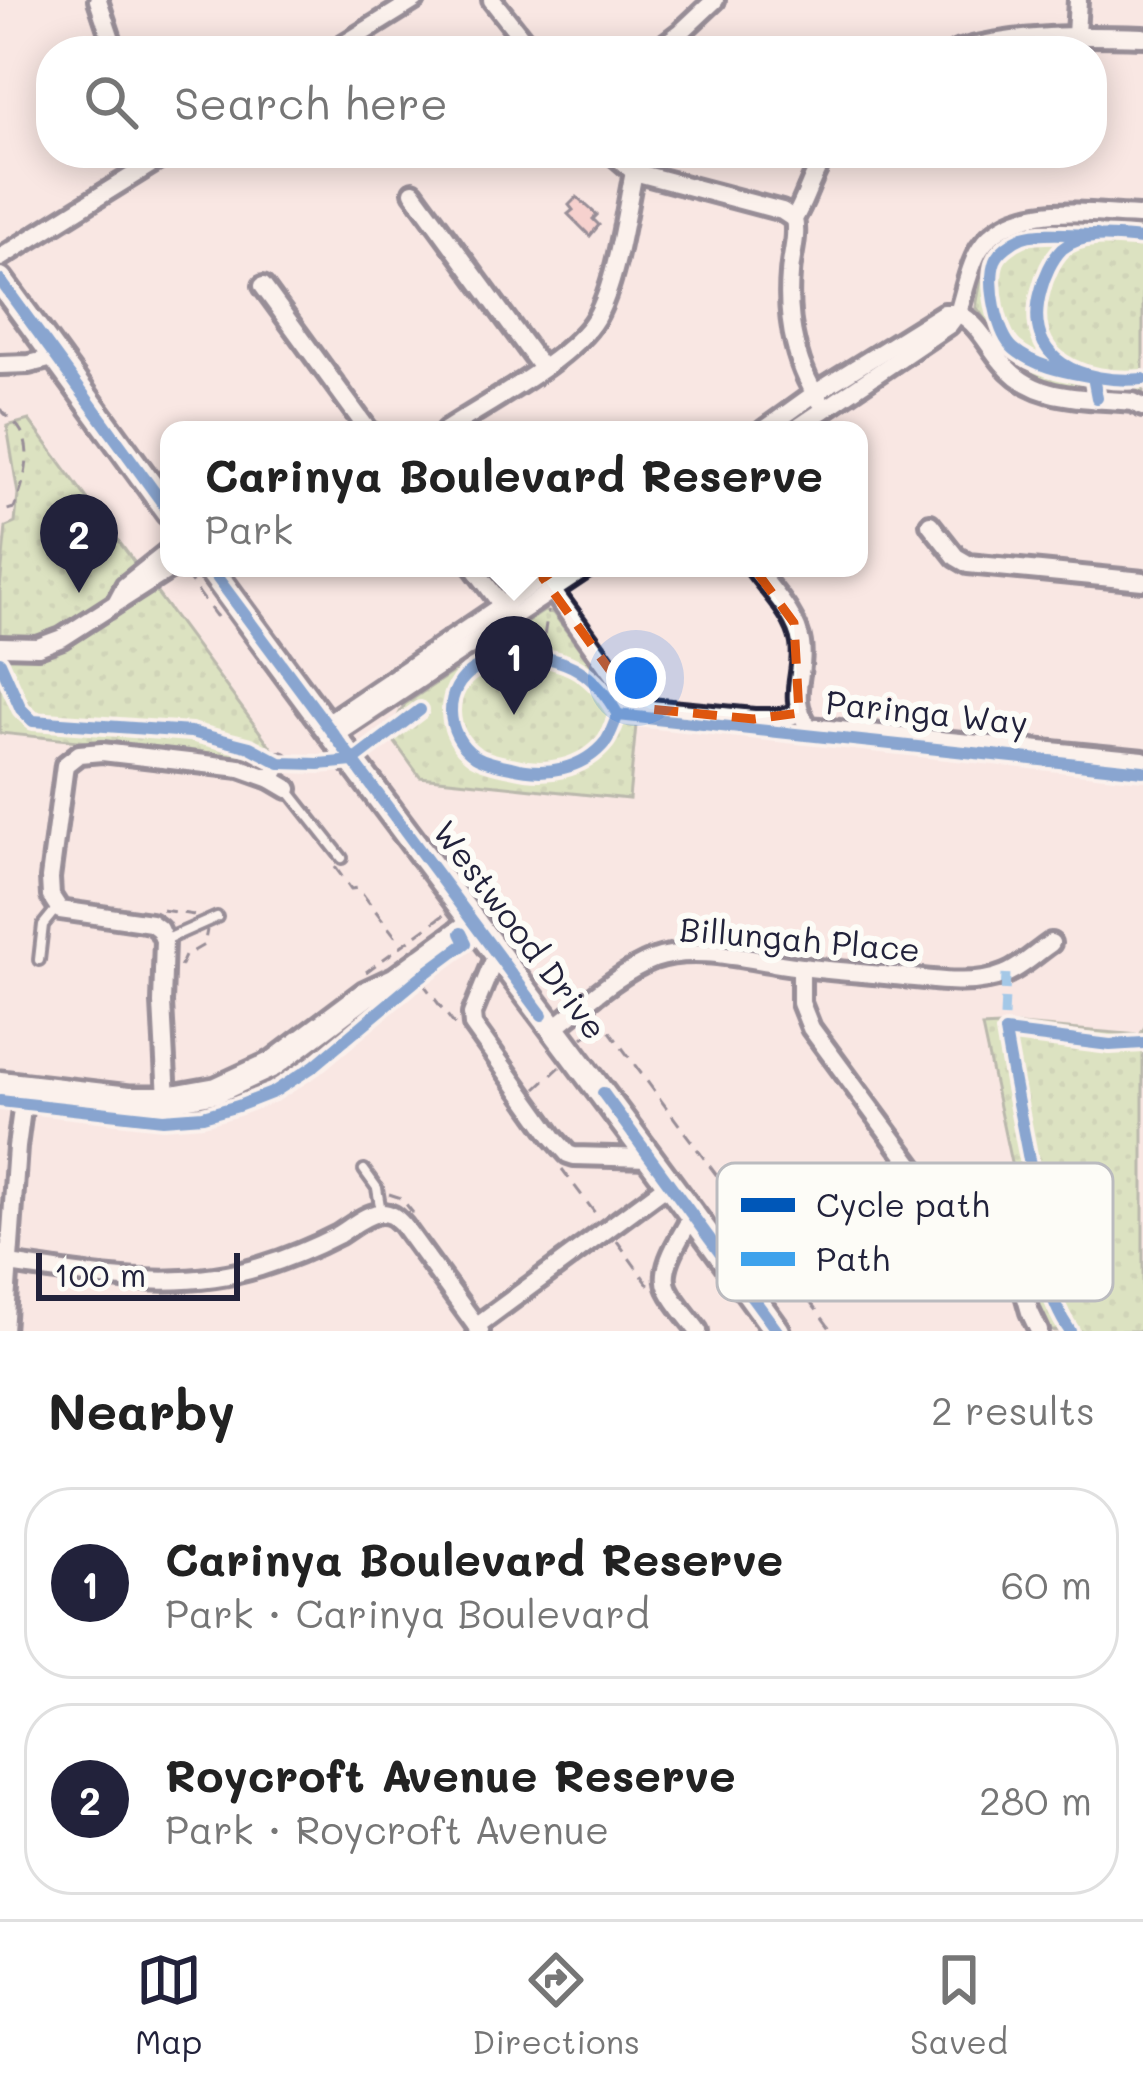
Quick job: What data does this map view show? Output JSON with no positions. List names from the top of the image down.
{
  "streets": {
    "street": ["Paringa Way", "Westwood Drive", "Billungah Place"]
  },
  "crossings": [
    ["Westwood Drive", "Billungah Place"]
  ],
  "legend": ["Cycle path", "Path"],
  "scale_bar": "100 m",
  "page": {
    "search": "Search here",
    "popup": ["Carinya Boulevard Reserve", "Park"],
    "pins": ["2", "1"],
    "scale": "100 m",
    "heading": ["Nearby", "2 results"],
    "list": [
      {
        "mark": "1",
        "name": "Carinya Boulevard Reserve",
        "note": "Park · Carinya Boulevard",
        "value": "60 m"
      },
      {
        "mark": "2",
        "name": "Roycroft Avenue Reserve",
        "note": "Park · Roycroft Avenue",
        "value": "280 m"
      }
    ],
    "nav": ["Map", "Directions", "Saved"]
  }
}
